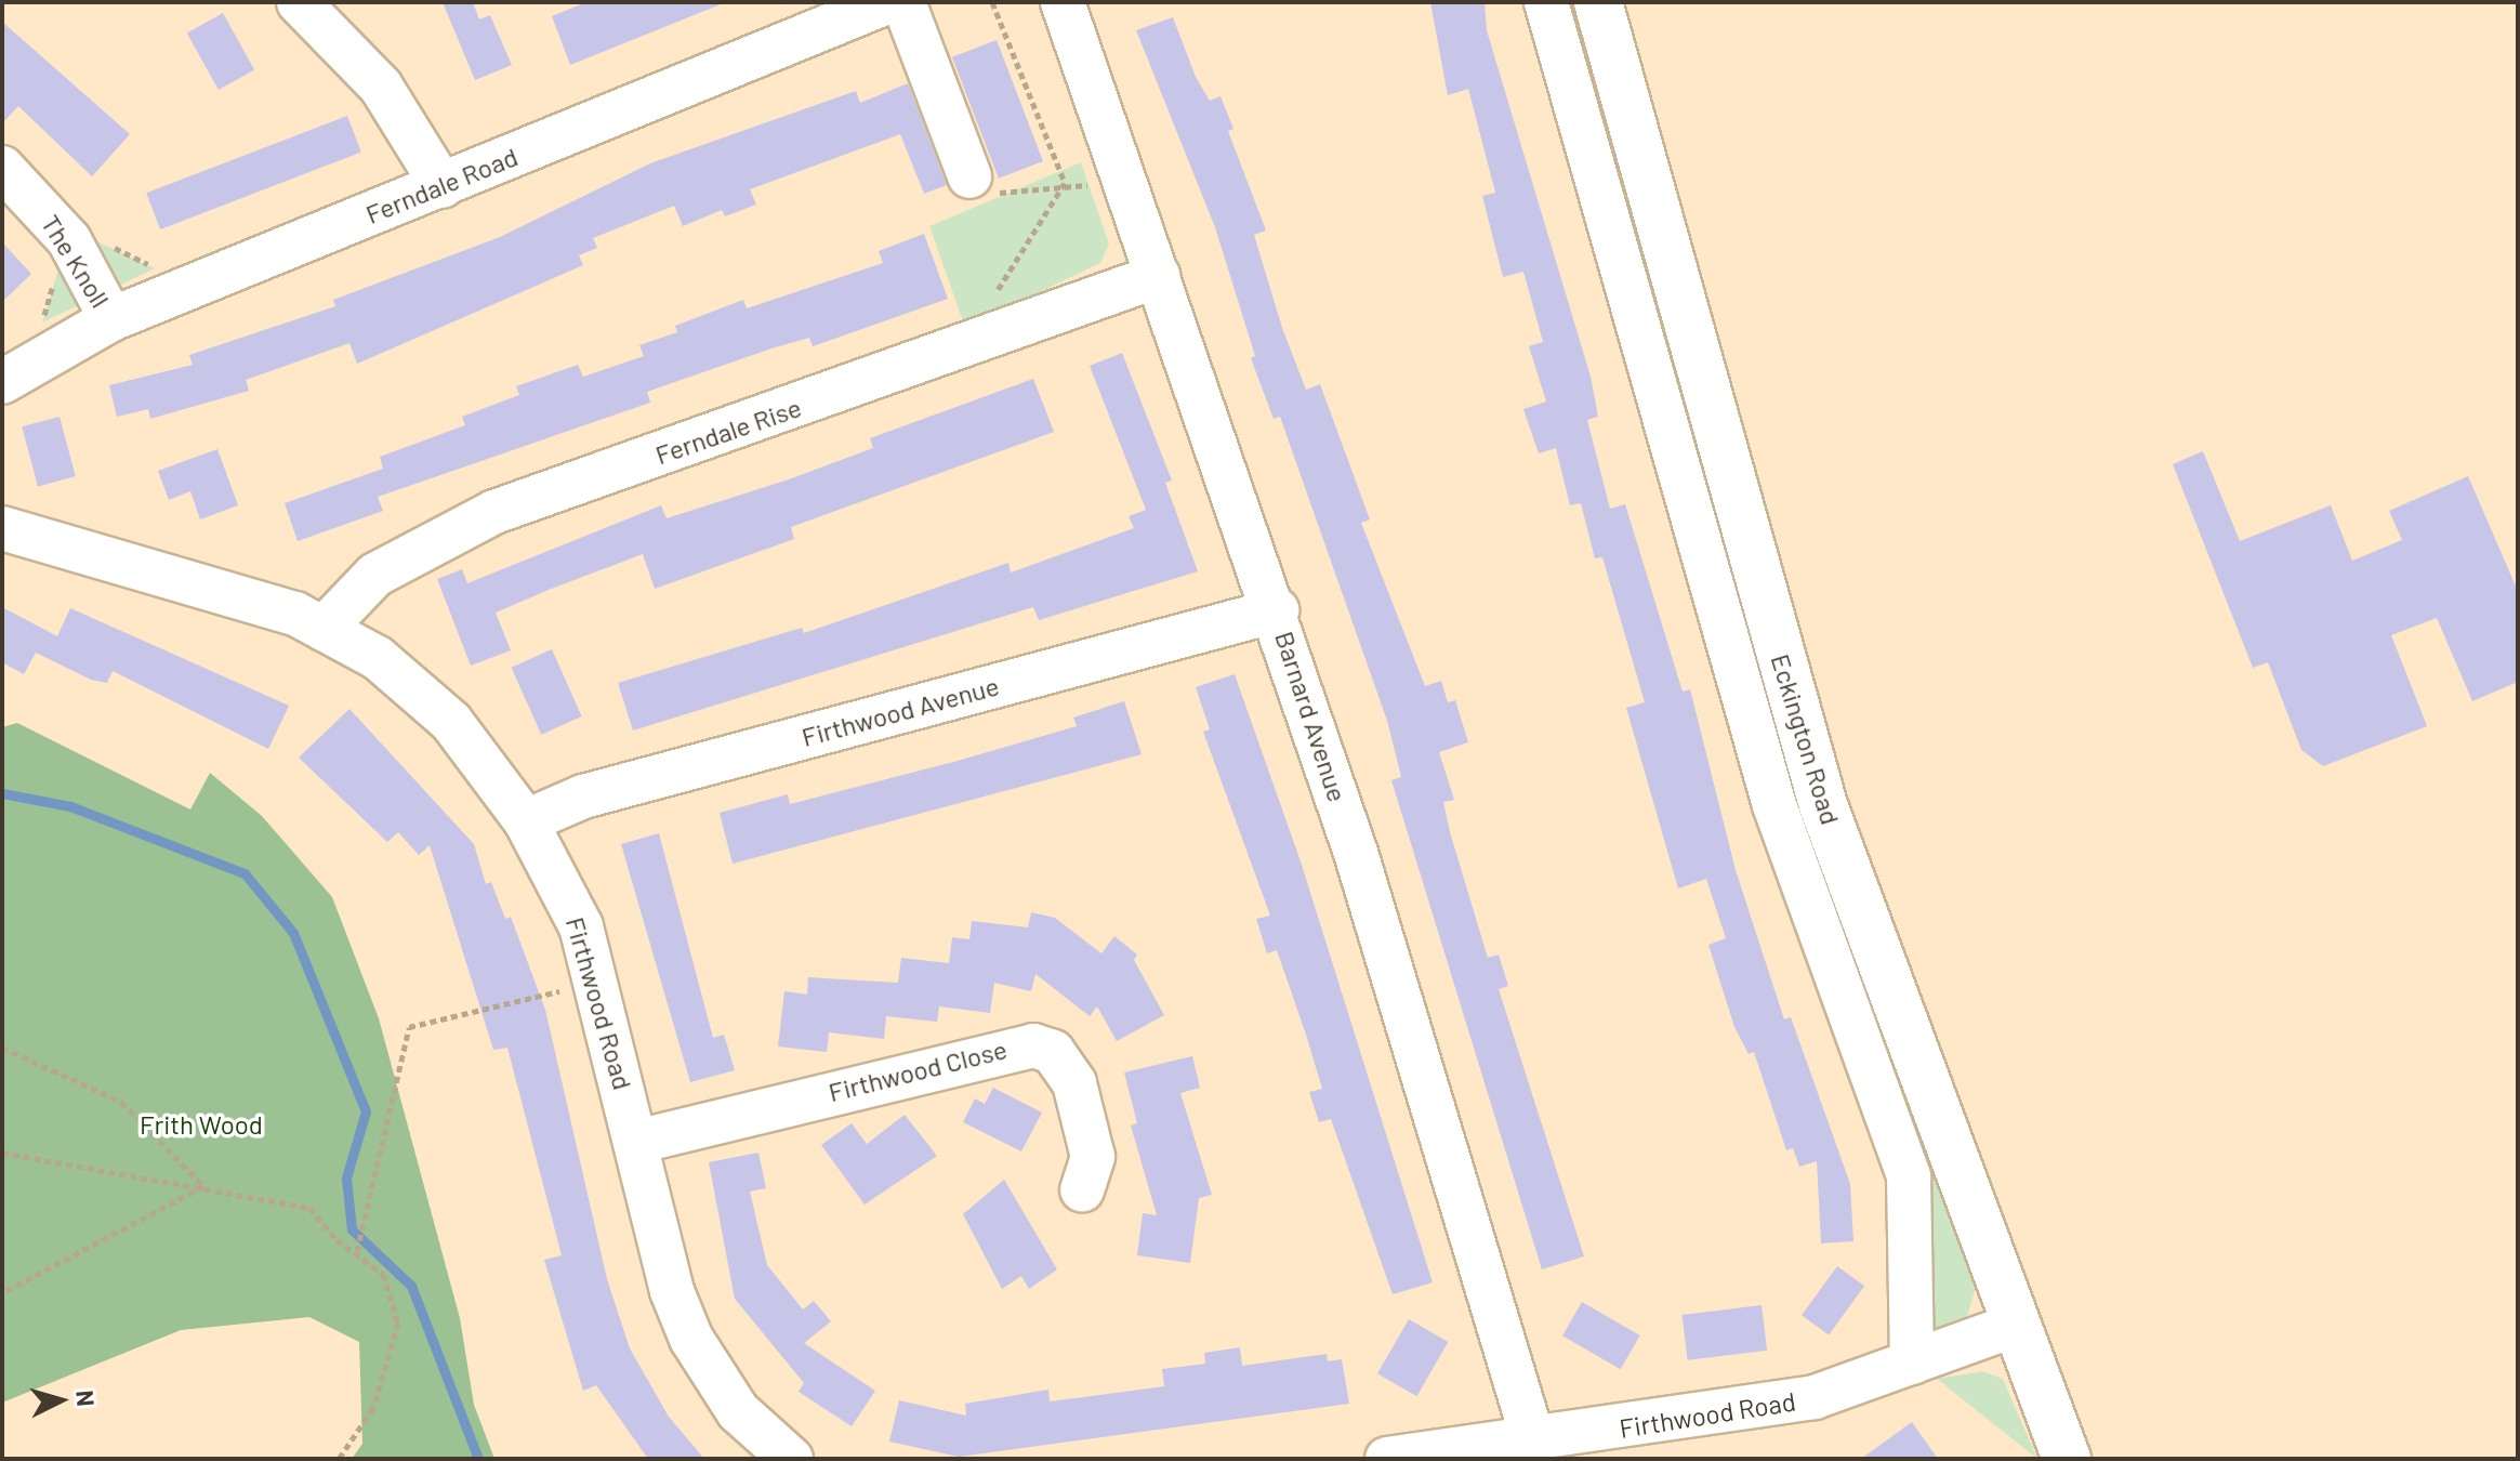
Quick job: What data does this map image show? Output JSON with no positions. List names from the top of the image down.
{
  "streets": {
    "main road": ["Eckington Road"],
    "street": [
      "Ferndale Road",
      "The Knoll",
      "Ferndale Rise",
      "Firthwood Avenue",
      "Barnard Avenue",
      "Firthwood Road",
      "Firthwood Close"
    ]
  },
  "crossings": [
    ["Ferndale Road", "The Knoll"],
    ["Ferndale Rise", "Barnard Avenue"],
    ["Ferndale Rise", "Firthwood Road"],
    ["Firthwood Avenue", "Barnard Avenue"],
    ["Firthwood Avenue", "Firthwood Road"],
    ["Barnard Avenue", "Firthwood Road"],
    ["Eckington Road", "Firthwood Road"],
    ["Firthwood Road", "Firthwood Close"]
  ],
  "parks": ["Frith Wood"],
  "north": "right"
}
